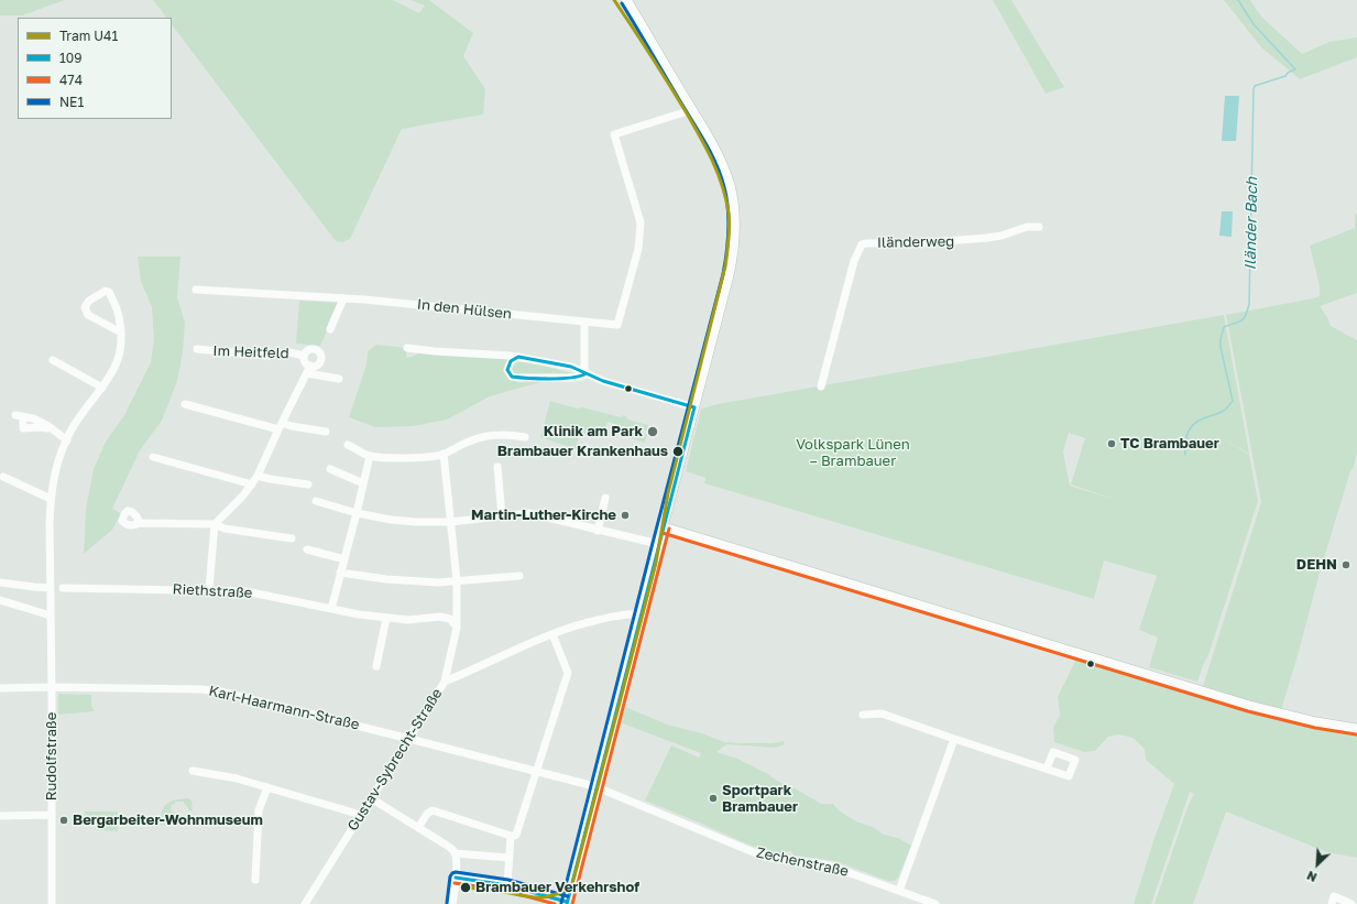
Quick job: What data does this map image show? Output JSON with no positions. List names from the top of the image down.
{
  "streets": {
    "street": [
      "Iländerweg",
      "In den Hülsen",
      "Im Heitfeld",
      "Riethstraße",
      "Karl-Haarmann-Straße",
      "Rudolfstraße",
      "Gustav-Sybrecht-Straße",
      "Zechenstraße"
    ]
  },
  "crossings": [
    ["Karl-Haarmann-Straße", "Rudolfstraße"],
    ["Karl-Haarmann-Straße", "Gustav-Sybrecht-Straße"],
    ["Karl-Haarmann-Straße", "Zechenstraße"]
  ],
  "water": ["Iländer Bach"],
  "parks": ["Volkspark Lünen – Brambauer"],
  "places": [
    "Klinik am Park",
    "TC Brambauer",
    "Brambauer Krankenhaus",
    "Martin-Luther-Kirche",
    "DEHN",
    "Sportpark Brambauer",
    "Bergarbeiter-Wohnmuseum",
    "Brambauer Verkehrshof"
  ],
  "lines": [
    "tram line U41",
    "transit line NE1",
    "transit line 109",
    "transit line 474"
  ],
  "legend": [
    "Tram U41",
    "109",
    "474",
    "NE1"
  ],
  "north": "bottom left"
}
